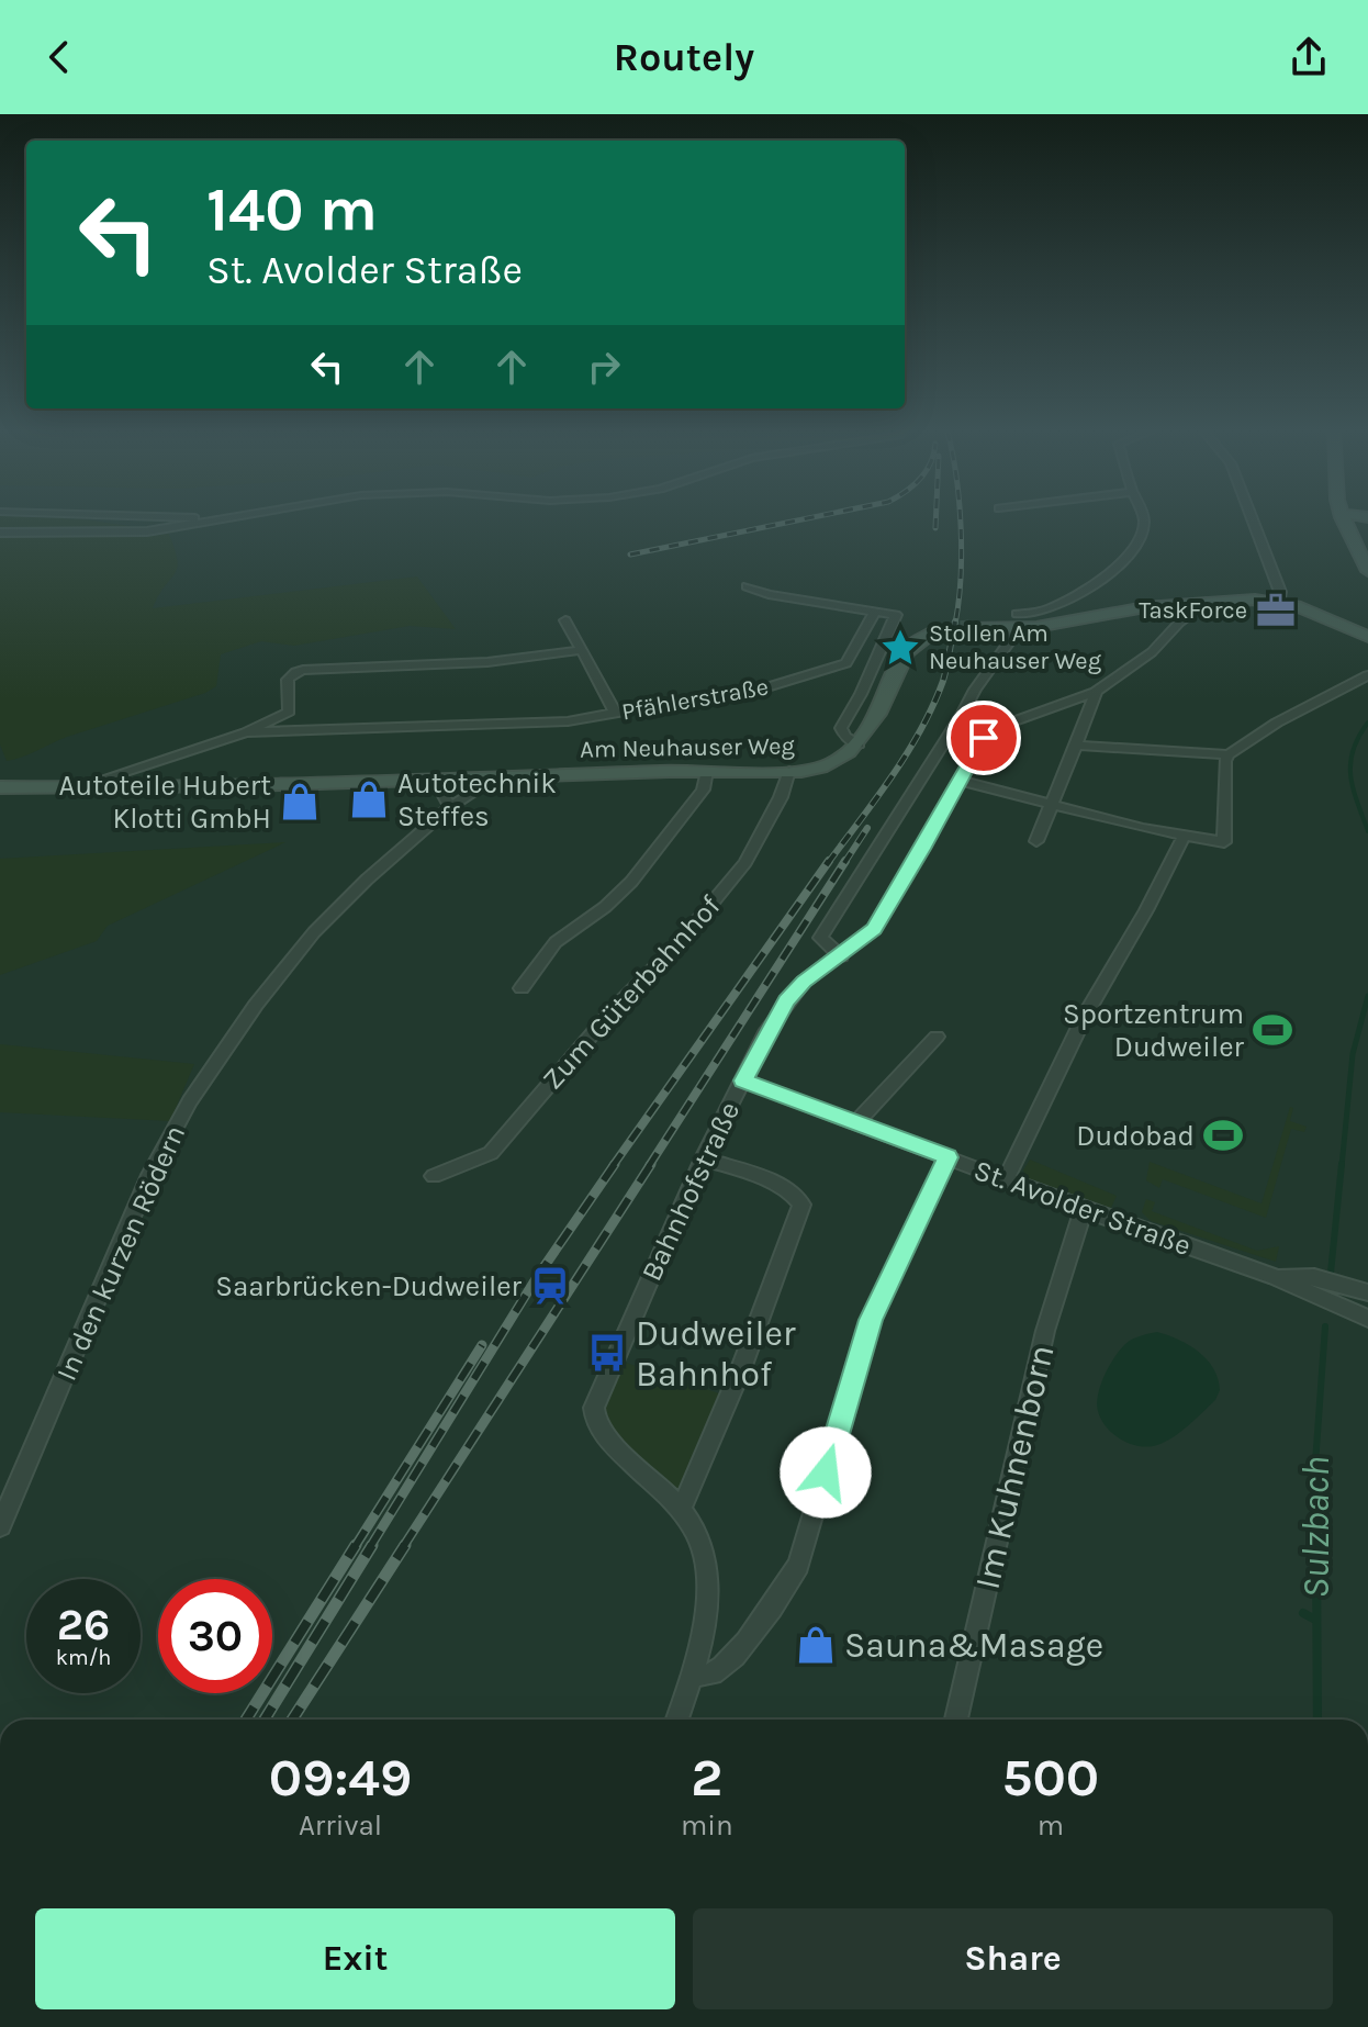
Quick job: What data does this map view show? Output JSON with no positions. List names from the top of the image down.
{
  "streets": {
    "street": [
      "Pfählerstraße",
      "Am Neuhauser Weg",
      "Zum Güterbahnhof",
      "Bahnhofstraße",
      "St. Avolder Straße",
      "In den kurzen Rödern",
      "Im Kuhnenborn"
    ]
  },
  "crossings": [
    ["Pfählerstraße", "Am Neuhauser Weg"],
    ["Am Neuhauser Weg", "Zum Güterbahnhof"],
    ["Am Neuhauser Weg", "In den kurzen Rödern"],
    ["Bahnhofstraße", "St. Avolder Straße"],
    ["St. Avolder Straße", "Im Kuhnenborn"]
  ],
  "water": ["Sulzbach"],
  "places": {
    "office": ["TaskForce"],
    "place": ["Stollen Am Neuhauser Weg"],
    "shop": ["Autotechnik Steffes", "Autoteile Hubert Klotti GmbH", "Sauna&Masage"],
    "sports": ["Sportzentrum Dudweiler", "Dudobad"],
    "station": ["Saarbrücken-Dudweiler"],
    "bus stop": ["Dudweiler Bahnhof"]
  },
  "page": {
    "header": "Routely",
    "turn": ["140 m", "St. Avolder Straße"],
    "speed": "26 km/h",
    "limit": "30",
    "eta": [
      "09:49",
      "Arrival",
      "2",
      "min",
      "500",
      "m"
    ],
    "buttons": ["Exit", "Share"]
  }
}
